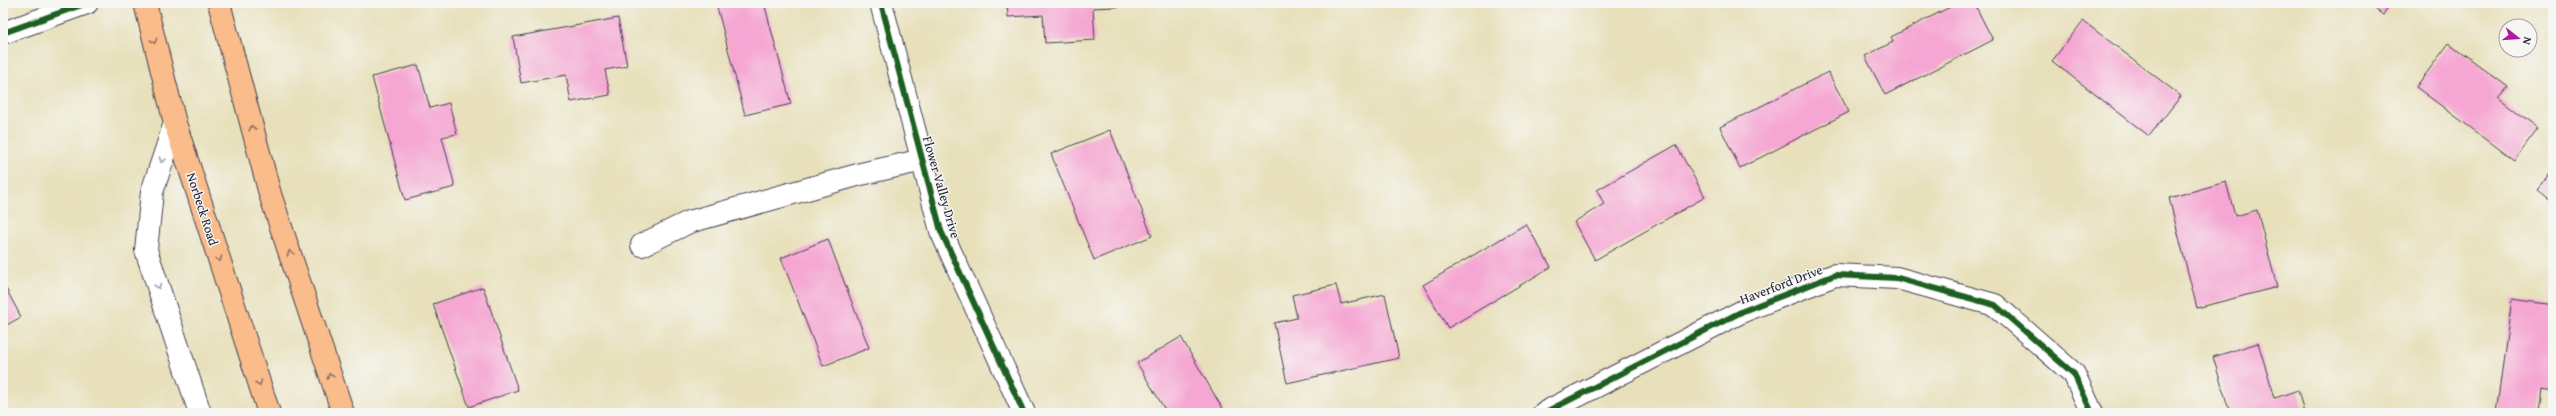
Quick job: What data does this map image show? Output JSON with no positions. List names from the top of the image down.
{
  "streets": {
    "main road": ["Norbeck Road"],
    "street": ["Flower Valley Drive", "Haverford Drive"]
  },
  "north": "right"
}
